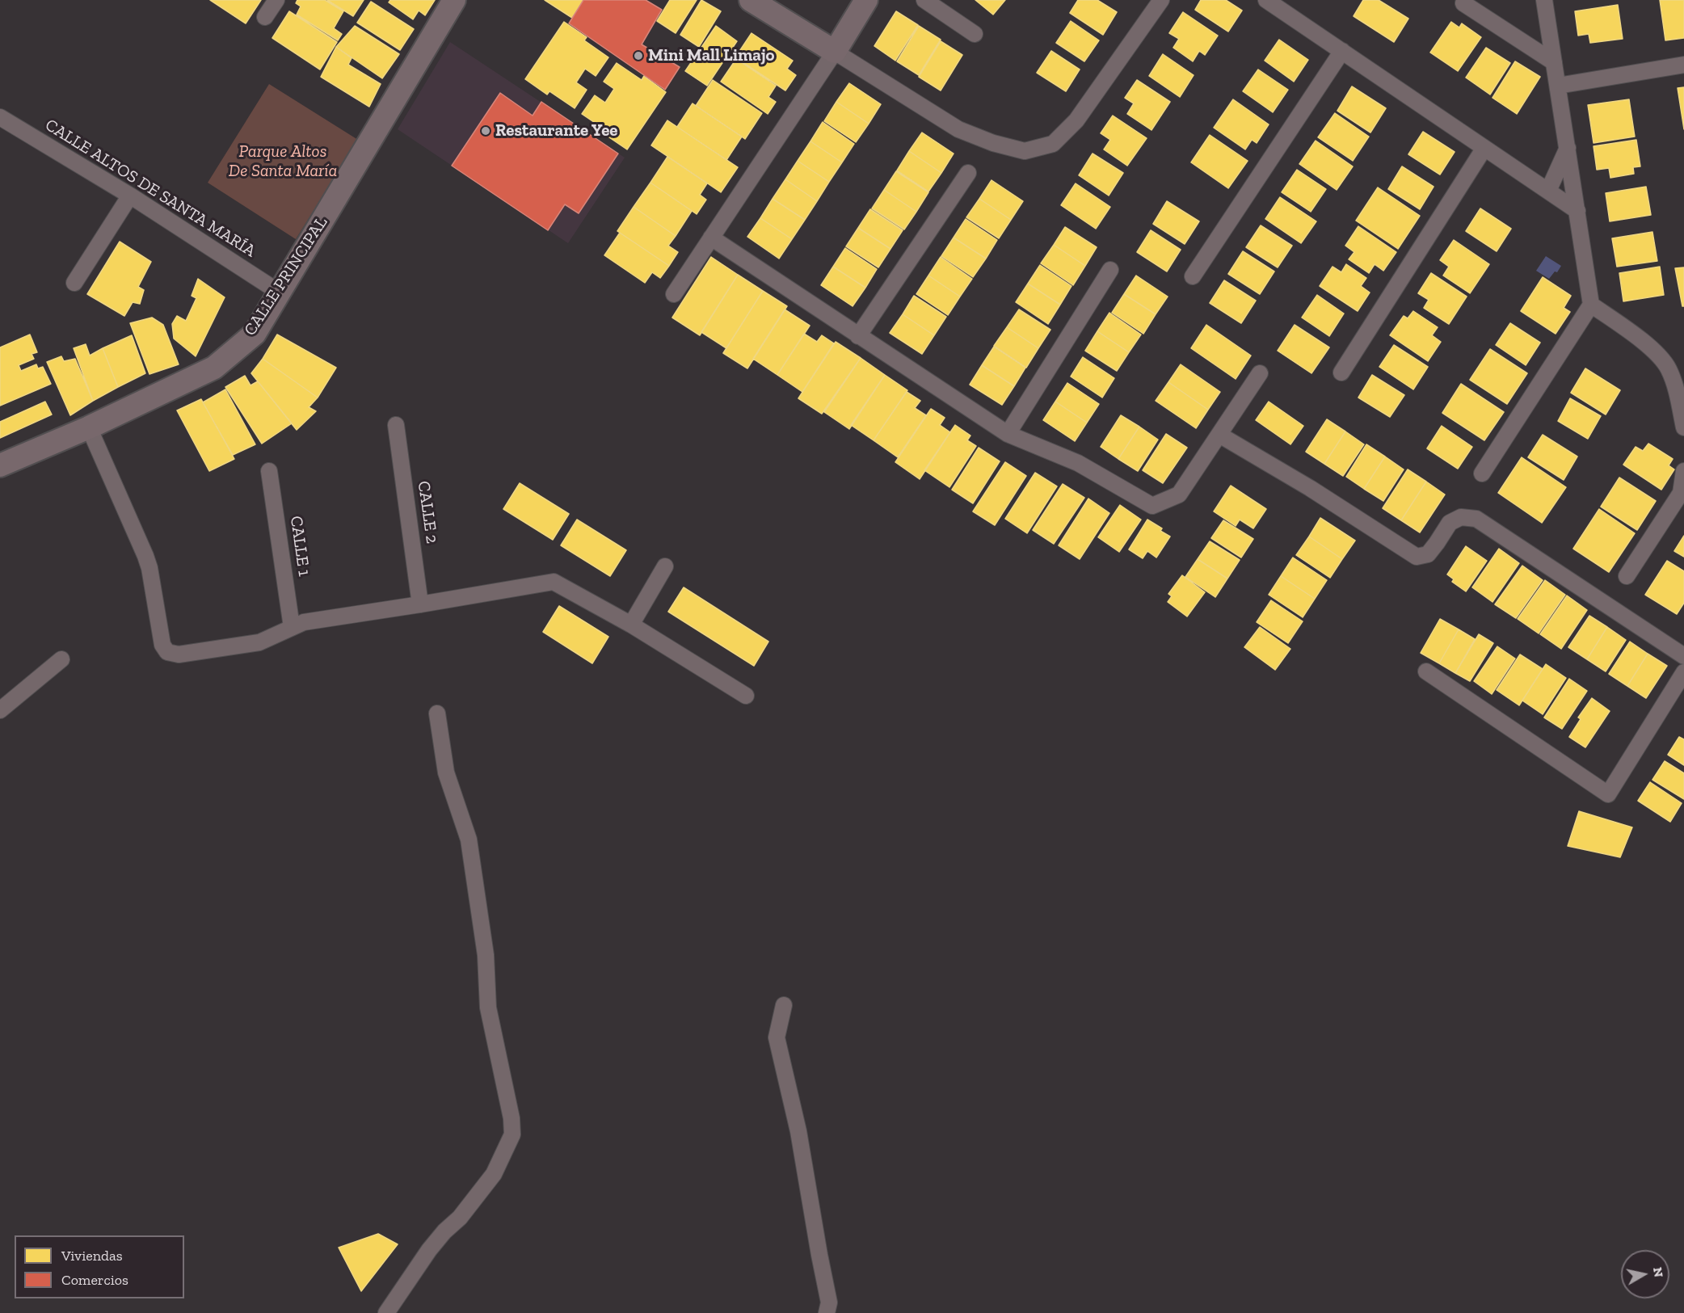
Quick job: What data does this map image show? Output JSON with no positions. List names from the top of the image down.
{
  "streets": {
    "street": [
      "CALLE ALTOS DE SANTA MARÍA",
      "CALLE PRINCIPAL",
      "CALLE 2",
      "CALLE 1"
    ]
  },
  "crossings": [
    ["CALLE ALTOS DE SANTA MARÍA", "CALLE PRINCIPAL"]
  ],
  "parks": ["Parque Altos De Santa María"],
  "places": ["Mini Mall Limajo", "Restaurante Yee"],
  "legend": ["Viviendas", "Comercios"],
  "north": "right"
}
